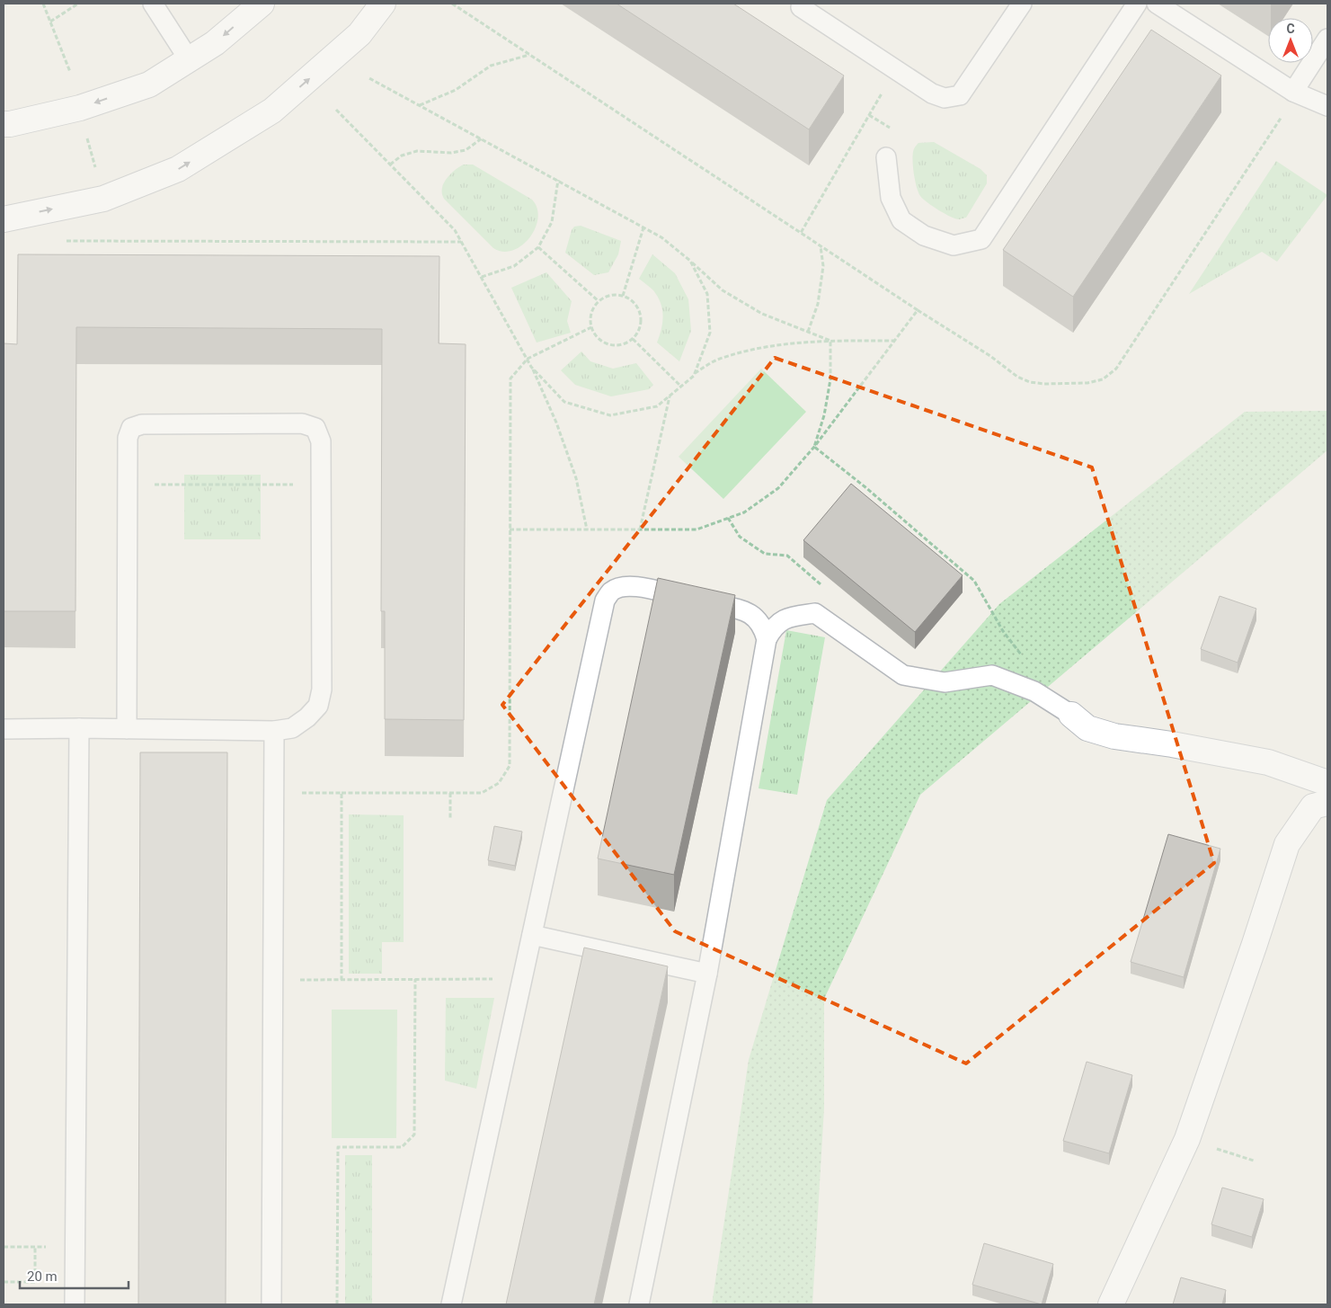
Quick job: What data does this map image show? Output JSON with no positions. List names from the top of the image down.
{
  "scale_bar": "20 m",
  "north": "top"
}
